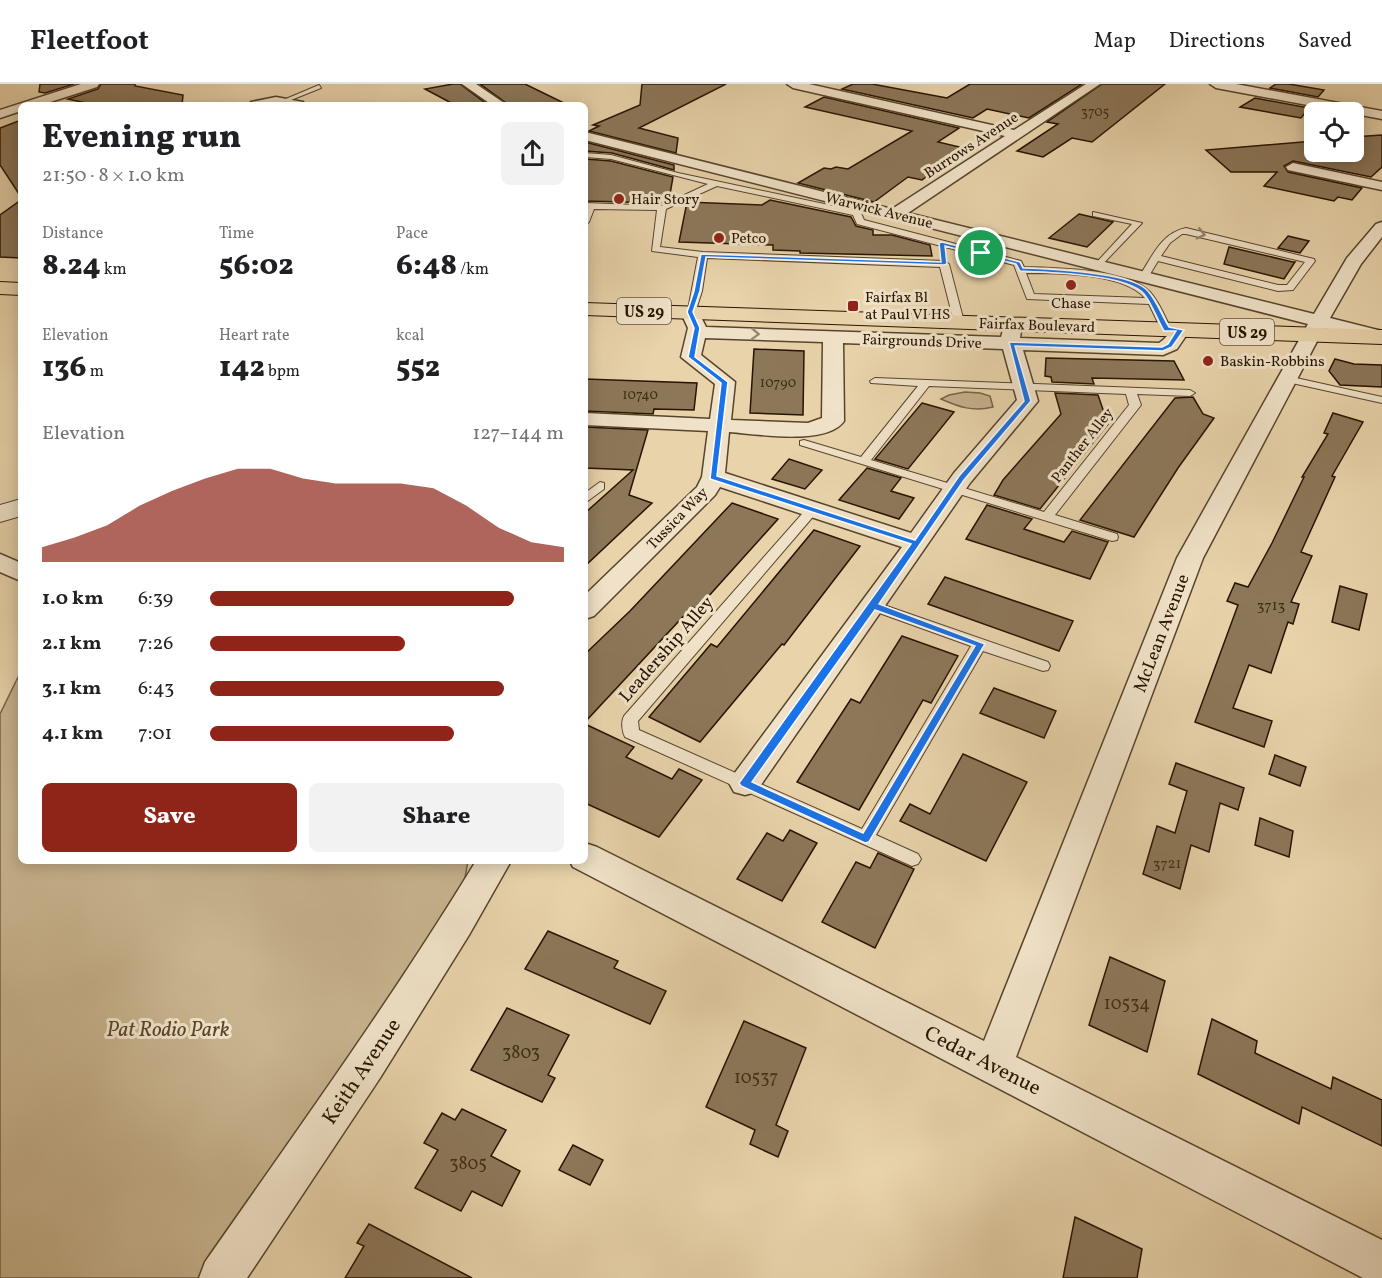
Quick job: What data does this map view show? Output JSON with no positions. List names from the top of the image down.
{
  "streets": {
    "main road": ["US 29", "Fairfax Boulevard"],
    "street": [
      "Burrows Avenue",
      "Warwick Avenue",
      "Fairgrounds Drive",
      "Tussica Way",
      "McLean Avenue",
      "Cedar Avenue",
      "Keith Avenue"
    ],
    "lane": ["Panther Alley", "Leadership Alley"]
  },
  "crossings": [
    ["Burrows Avenue", "Warwick Avenue"],
    ["Warwick Avenue", "Fairfax Boulevard"],
    ["Warwick Avenue", "McLean Avenue"],
    ["Fairfax Boulevard", "Fairgrounds Drive"],
    ["Fairfax Boulevard", "Tussica Way"],
    ["Fairfax Boulevard", "McLean Avenue"],
    ["Fairgrounds Drive", "Tussica Way"],
    ["McLean Avenue", "Cedar Avenue"]
  ],
  "parks": ["Pat Rodio Park"],
  "places": {
    "other": [
      "Hair Story",
      "Petco",
      "Chase",
      "Baskin-Robbins"
    ],
    "transit": ["Fairfax Bl at Paul VI HS"]
  },
  "house_numbers": [
    "3705",
    "10790",
    "10740",
    "3713",
    "3721",
    "10534",
    "3803",
    "10537",
    "3805"
  ],
  "page": {
    "header": "Fleetfoot",
    "nav": ["Map", "Directions", "Saved"],
    "heading": ["Evening run", "21:50 · 8 × 1.0 km"],
    "stats": [
      ["Distance", "8.24 km"],
      ["Time", "56:02"],
      ["Pace", "6:48 /km"],
      ["Elevation", "136 m"],
      ["Heart rate", "142 bpm"],
      ["kcal", "552"]
    ],
    "chart": ["Elevation", "127–144 m"],
    "list": [
      {
        "name": "1.0 km",
        "note": "6:39"
      },
      {
        "name": "2.1 km",
        "note": "7:26"
      },
      {
        "name": "3.1 km",
        "note": "6:43"
      },
      {
        "name": "4.1 km",
        "note": "7:01"
      }
    ],
    "buttons": ["Save", "Share"]
  }
}
